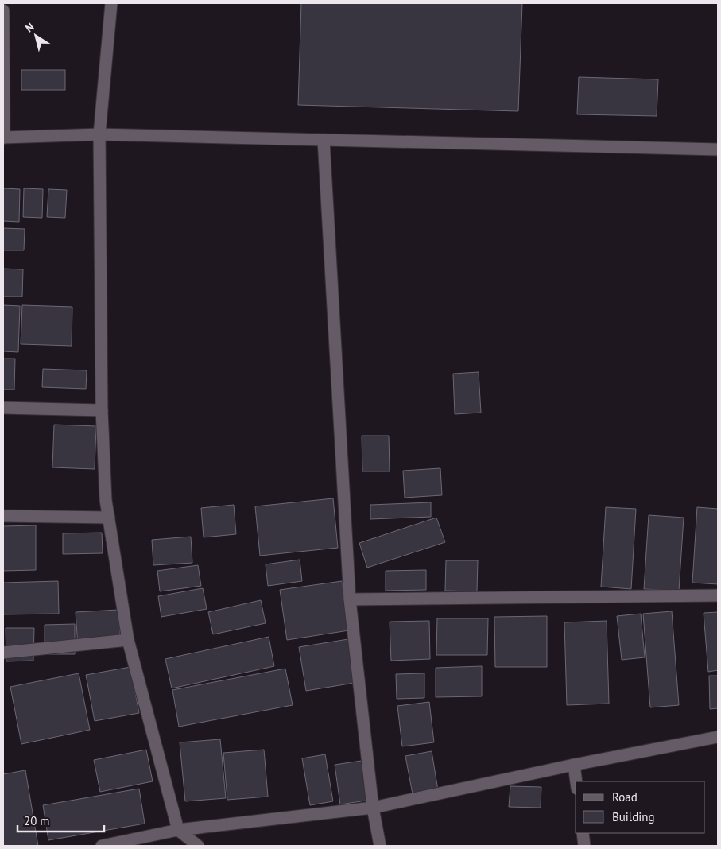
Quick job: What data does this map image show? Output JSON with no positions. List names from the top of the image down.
{
  "legend": ["Road", "Building"],
  "scale_bar": "20 m",
  "north": "top left"
}
